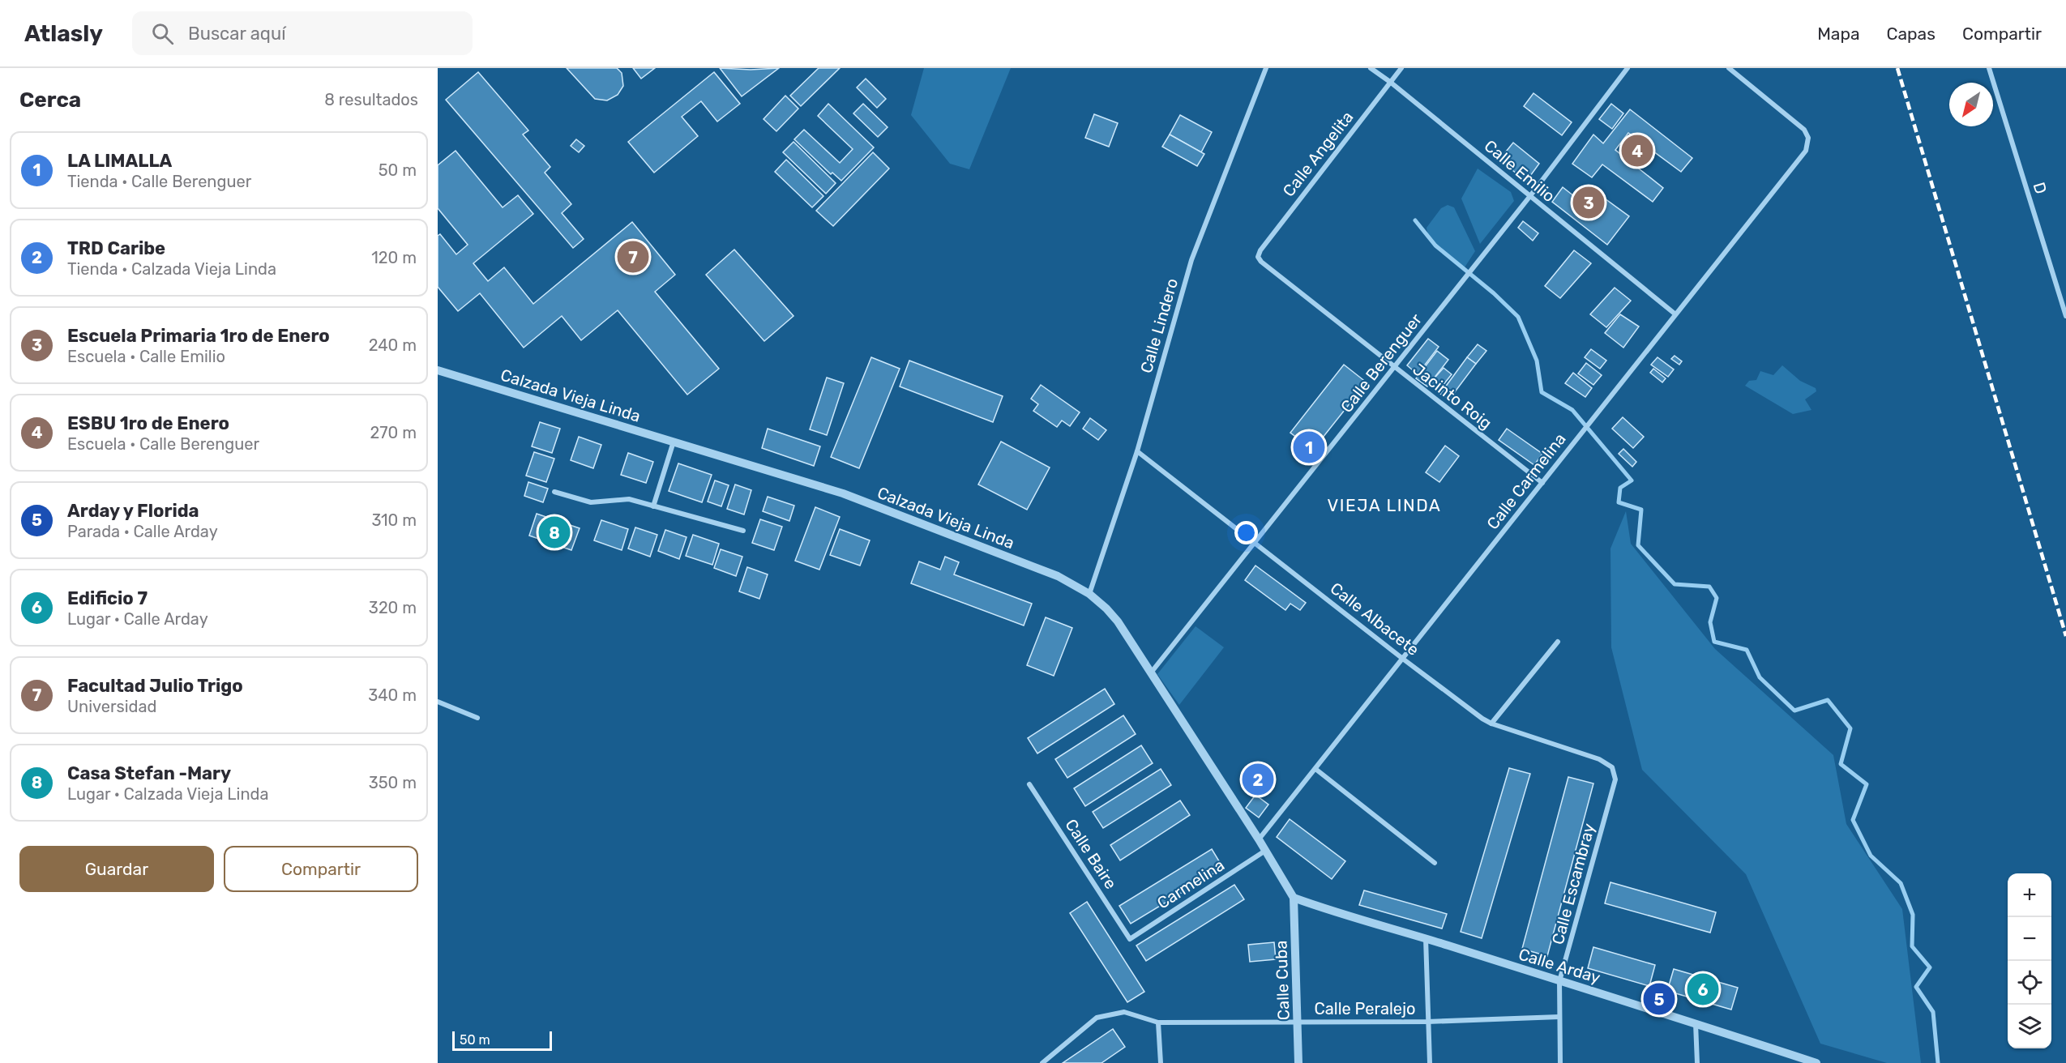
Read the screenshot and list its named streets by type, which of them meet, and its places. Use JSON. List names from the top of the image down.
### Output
{
  "streets": {
    "street": [
      "Calle Angelita",
      "Calle Emilio",
      "D",
      "Calle Lindero",
      "Calle Berenguer",
      "Calzada Vieja Linda",
      "Jacinto Roig",
      "Calle Carmelina",
      "Calle Albacete",
      "Calle Baire",
      "Carmelina",
      "Calle Escambray",
      "Calle Arday",
      "Calle Cuba",
      "Calle Peralejo"
    ]
  },
  "crossings": [
    ["Calle Angelita", "Calle Emilio"],
    ["Calle Angelita", "Jacinto Roig"],
    ["Calle Emilio", "Calle Berenguer"],
    ["Calle Emilio", "Calle Carmelina"],
    ["Calle Lindero", "Calzada Vieja Linda"],
    ["Calle Lindero", "Calle Albacete"],
    ["Calle Berenguer", "Calzada Vieja Linda"],
    ["Calle Berenguer", "Jacinto Roig"],
    ["Calle Berenguer", "Calle Albacete"],
    ["Calzada Vieja Linda", "Calle Carmelina"],
    ["Calzada Vieja Linda", "Carmelina"],
    ["Calzada Vieja Linda", "Calle Arday"],
    ["Calzada Vieja Linda", "Calle Cuba"],
    ["Jacinto Roig", "Calle Carmelina"],
    ["Calle Carmelina", "Calle Albacete"],
    ["Calle Albacete", "Calle Escambray"],
    ["Calle Baire", "Carmelina"],
    ["Calle Escambray", "Calle Arday"],
    ["Calle Escambray", "Calle Peralejo"],
    ["Calle Arday", "Calle Cuba"],
    ["Calle Cuba", "Calle Peralejo"]
  ],
  "districts": ["VIEJA LINDA"],
  "scale_bar": "50 m",
  "north": "bottom left",
  "page": {
    "header": "Atlasly",
    "search": "Buscar aquí",
    "nav": ["Mapa", "Capas", "Compartir"],
    "heading": ["Cerca", "8 resultados"],
    "list": [
      {
        "mark": "1",
        "name": "LA LIMALLA",
        "note": "Tienda · Calle Berenguer",
        "value": "50 m"
      },
      {
        "mark": "2",
        "name": "TRD Caribe",
        "note": "Tienda · Calzada Vieja Linda",
        "value": "120 m"
      },
      {
        "mark": "3",
        "name": "Escuela Primaria 1ro de Enero",
        "note": "Escuela · Calle Emilio",
        "value": "240 m"
      },
      {
        "mark": "4",
        "name": "ESBU 1ro de Enero",
        "note": "Escuela · Calle Berenguer",
        "value": "270 m"
      },
      {
        "mark": "5",
        "name": "Arday y Florida",
        "note": "Parada · Calle Arday",
        "value": "310 m"
      },
      {
        "mark": "6",
        "name": "Edificio 7",
        "note": "Lugar · Calle Arday",
        "value": "320 m"
      },
      {
        "mark": "7",
        "name": "Facultad Julio Trigo",
        "note": "Universidad",
        "value": "340 m"
      },
      {
        "mark": "8",
        "name": "Casa Stefan -Mary",
        "note": "Lugar · Calzada Vieja Linda",
        "value": "350 m"
      }
    ],
    "pins": [
      "4",
      "3",
      "7",
      "1",
      "8",
      "2",
      "6",
      "5"
    ],
    "buttons": ["Guardar", "Compartir"],
    "map_buttons": ["+", "−"],
    "scale": "50 m"
  }
}
